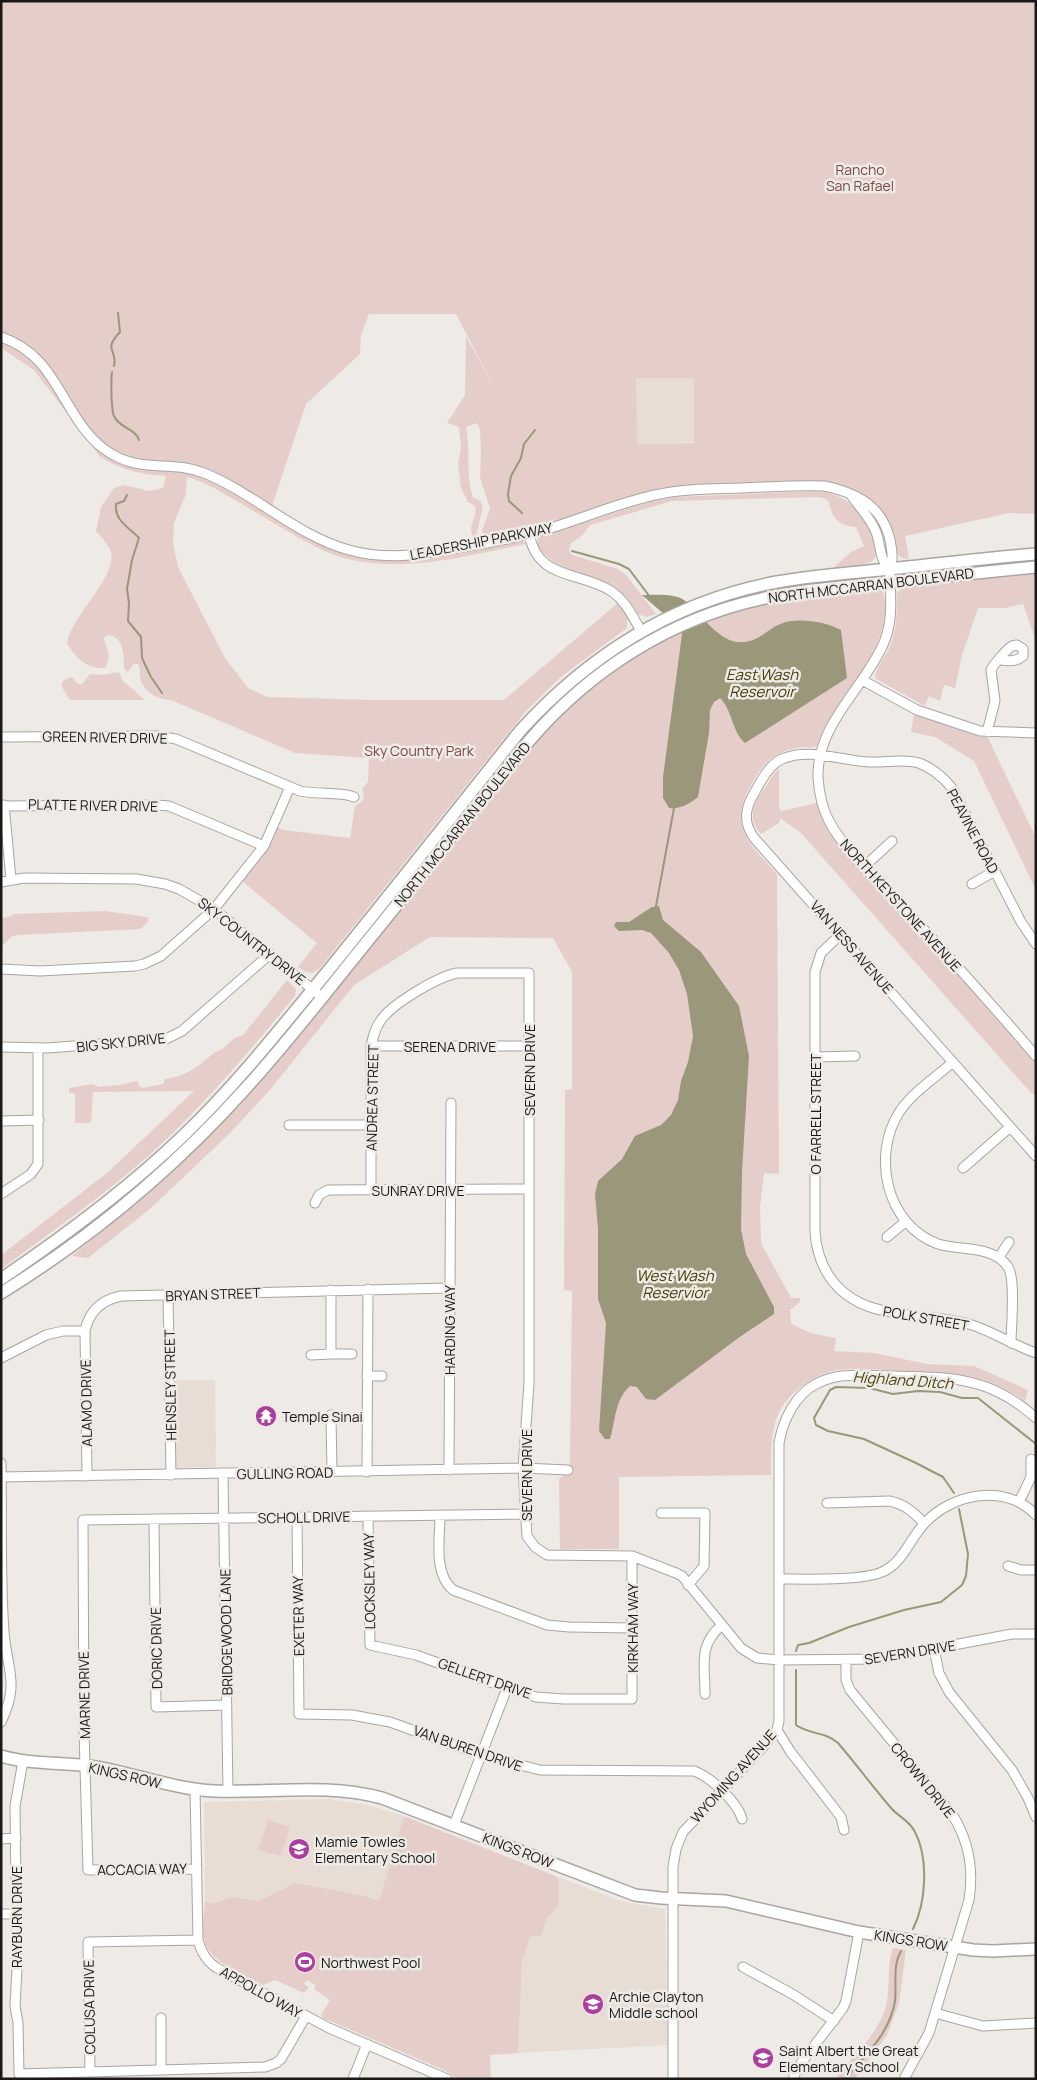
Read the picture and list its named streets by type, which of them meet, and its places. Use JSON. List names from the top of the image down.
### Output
{
  "streets": {
    "main road": ["NORTH MCCARRAN BOULEVARD", "KINGS ROW"],
    "street": [
      "LEADERSHIP PARKWAY",
      "GREEN RIVER DRIVE",
      "PLATTE RIVER DRIVE",
      "PEAVINE ROAD",
      "NORTH KEYSTONE AVENUE",
      "SKY COUNTRY DRIVE",
      "VAN NESS AVENUE",
      "BIG SKY DRIVE",
      "SERENA DRIVE",
      "SEVERN DRIVE",
      "ANDREA STREET",
      "O FARRELL STREET",
      "SUNRAY DRIVE",
      "BRYAN STREET",
      "POLK STREET",
      "HARDING WAY",
      "HENSLEY STREET",
      "ALAMO DRIVE",
      "GULLING ROAD",
      "SCHOLL DRIVE",
      "LOCKSLEY WAY",
      "EXETER WAY",
      "KIRKHAM WAY",
      "BRIDGEWOOD LANE",
      "DORIC DRIVE",
      "GELLERT DRIVE",
      "MARNE DRIVE",
      "VAN BUREN DRIVE",
      "WYOMING AVENUE",
      "CROWN DRIVE",
      "ACCACIA WAY",
      "RAYBURN DRIVE",
      "APPOLLO WAY",
      "COLUSA DRIVE"
    ]
  },
  "crossings": [
    ["LEADERSHIP PARKWAY", "NORTH MCCARRAN BOULEVARD"],
    ["LEADERSHIP PARKWAY", "NORTH KEYSTONE AVENUE"],
    ["NORTH MCCARRAN BOULEVARD", "NORTH KEYSTONE AVENUE"],
    ["NORTH MCCARRAN BOULEVARD", "SKY COUNTRY DRIVE"],
    ["PEAVINE ROAD", "NORTH KEYSTONE AVENUE"],
    ["PEAVINE ROAD", "VAN NESS AVENUE"],
    ["NORTH KEYSTONE AVENUE", "VAN NESS AVENUE"],
    ["SKY COUNTRY DRIVE", "BIG SKY DRIVE"],
    ["VAN NESS AVENUE", "O FARRELL STREET"],
    ["SERENA DRIVE", "SEVERN DRIVE"],
    ["SERENA DRIVE", "ANDREA STREET"],
    ["SEVERN DRIVE", "ANDREA STREET"],
    ["SEVERN DRIVE", "SUNRAY DRIVE"],
    ["SEVERN DRIVE", "GULLING ROAD"],
    ["SEVERN DRIVE", "SCHOLL DRIVE"],
    ["SEVERN DRIVE", "KIRKHAM WAY"],
    ["SEVERN DRIVE", "WYOMING AVENUE"],
    ["SEVERN DRIVE", "CROWN DRIVE"],
    ["ANDREA STREET", "SUNRAY DRIVE"],
    ["O FARRELL STREET", "POLK STREET"],
    ["SUNRAY DRIVE", "HARDING WAY"],
    ["BRYAN STREET", "HARDING WAY"],
    ["BRYAN STREET", "HENSLEY STREET"],
    ["BRYAN STREET", "ALAMO DRIVE"],
    ["HARDING WAY", "GULLING ROAD"],
    ["HENSLEY STREET", "GULLING ROAD"],
    ["ALAMO DRIVE", "GULLING ROAD"],
    ["GULLING ROAD", "BRIDGEWOOD LANE"],
    ["SCHOLL DRIVE", "LOCKSLEY WAY"],
    ["SCHOLL DRIVE", "EXETER WAY"],
    ["SCHOLL DRIVE", "BRIDGEWOOD LANE"],
    ["SCHOLL DRIVE", "DORIC DRIVE"],
    ["SCHOLL DRIVE", "MARNE DRIVE"],
    ["LOCKSLEY WAY", "GELLERT DRIVE"],
    ["EXETER WAY", "VAN BUREN DRIVE"],
    ["KIRKHAM WAY", "GELLERT DRIVE"],
    ["BRIDGEWOOD LANE", "DORIC DRIVE"],
    ["BRIDGEWOOD LANE", "KINGS ROW"],
    ["MARNE DRIVE", "KINGS ROW"],
    ["MARNE DRIVE", "ACCACIA WAY"],
    ["VAN BUREN DRIVE", "WYOMING AVENUE"],
    ["KINGS ROW", "WYOMING AVENUE"],
    ["KINGS ROW", "CROWN DRIVE"],
    ["KINGS ROW", "RAYBURN DRIVE"],
    ["KINGS ROW", "APPOLLO WAY"],
    ["ACCACIA WAY", "APPOLLO WAY"],
    ["RAYBURN DRIVE", "COLUSA DRIVE"],
    ["APPOLLO WAY", "COLUSA DRIVE"]
  ],
  "water": ["East Wash Reservoir", "West Wash Reservior", "Highland Ditch"],
  "parks": ["Rancho San Rafael", "Sky Country Park"],
  "places": {
    "temple": ["Temple Sinai"],
    "school or university": ["Mamie Towles Elementary School", "Archie Clayton Middle school", "Saint Albert the Great Elementary School"],
    "sports": ["Northwest Pool"]
  }
}
